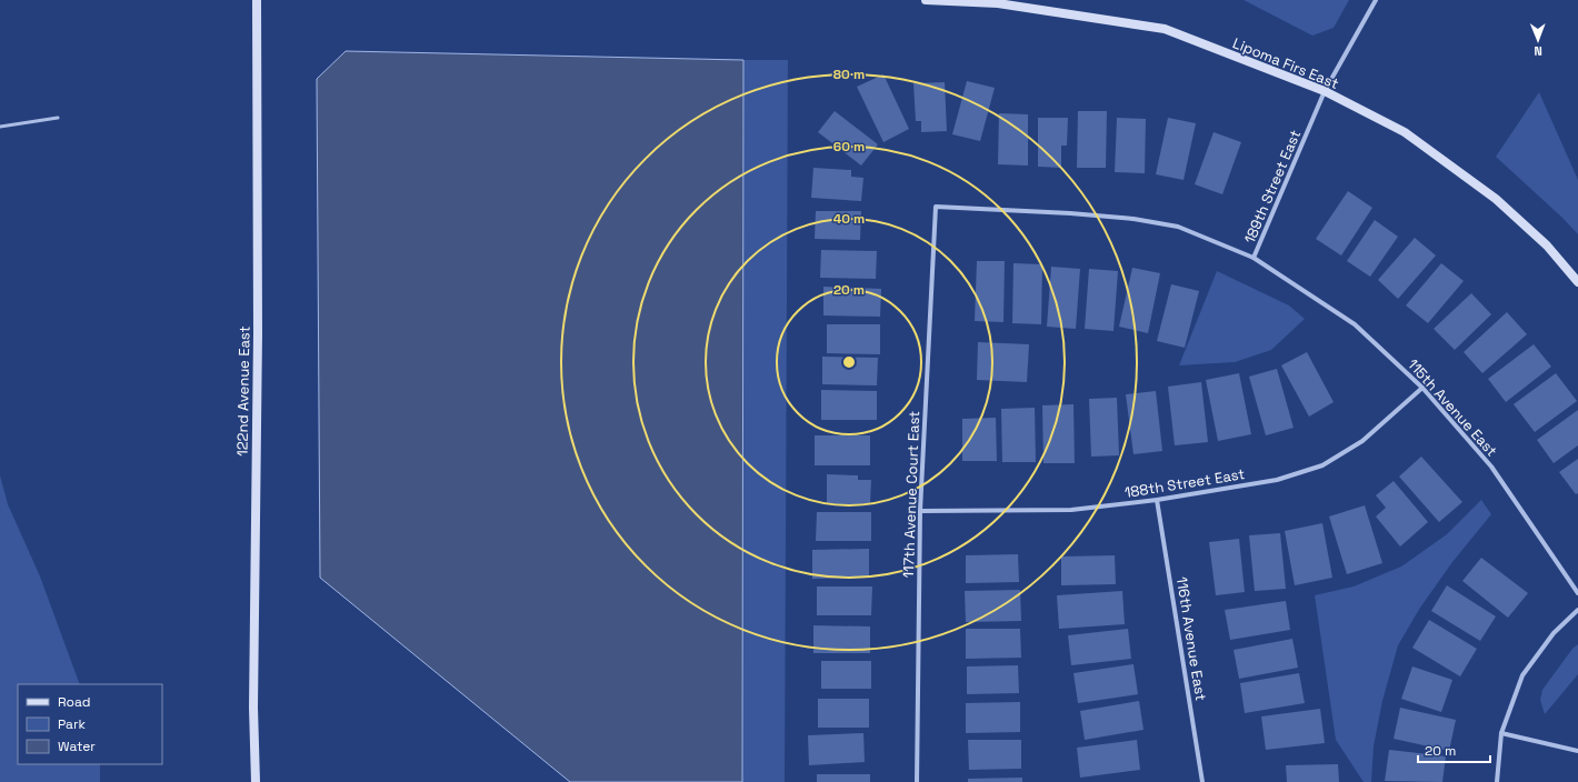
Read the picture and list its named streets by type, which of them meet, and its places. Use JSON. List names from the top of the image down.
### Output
{
  "streets": {
    "street": [
      "Lipoma Firs East",
      "189th Street East",
      "122nd Avenue East",
      "115th Avenue East",
      "188th Street East",
      "117th Avenue Court East",
      "116th Avenue East"
    ]
  },
  "crossings": [
    ["Lipoma Firs East", "189th Street East"],
    ["189th Street East", "115th Avenue East"],
    ["189th Street East", "117th Avenue Court East"],
    ["115th Avenue East", "188th Street East"],
    ["188th Street East", "117th Avenue Court East"],
    ["188th Street East", "116th Avenue East"]
  ],
  "legend": ["Road", "Park", "Water"],
  "scale_bar": "20 m",
  "north": "bottom",
  "rings": [
    "80 m",
    "60 m",
    "40 m",
    "20 m"
  ]
}
